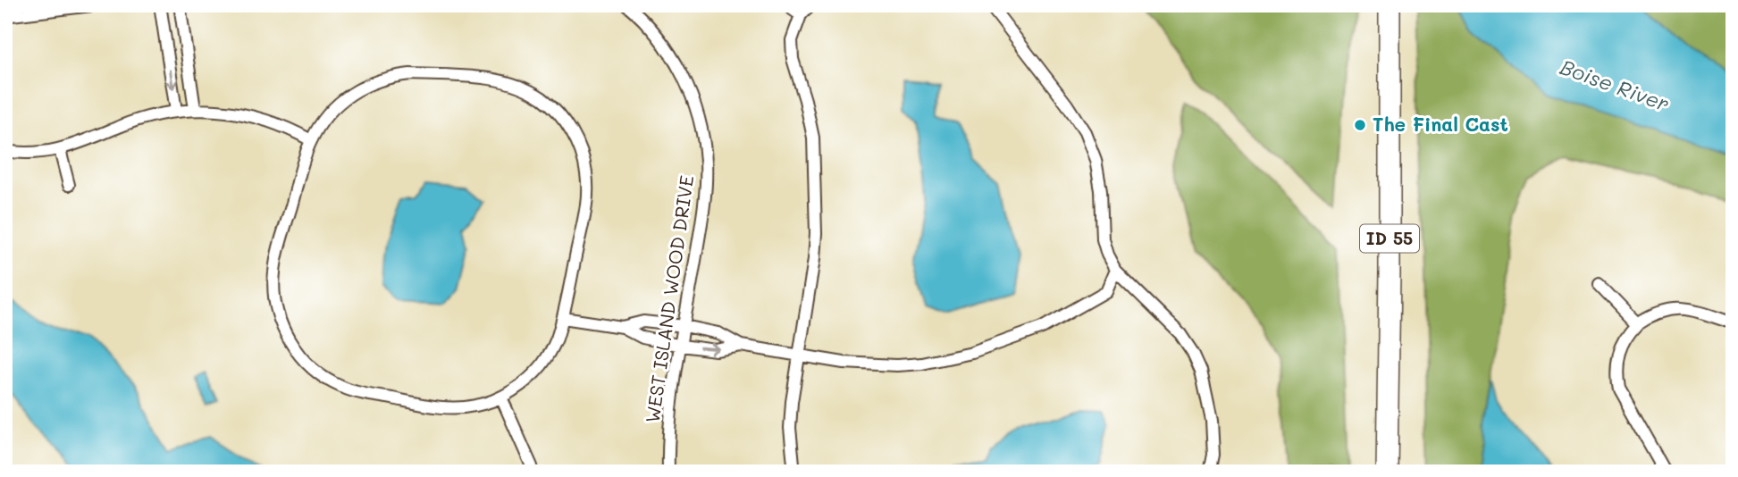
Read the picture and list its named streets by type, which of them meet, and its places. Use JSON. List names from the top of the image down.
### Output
{
  "streets": {
    "highway": ["ID 55"],
    "street": ["WEST ISLAND WOOD DRIVE"]
  },
  "water": ["Boise River"],
  "places": ["The Final Cast"]
}
